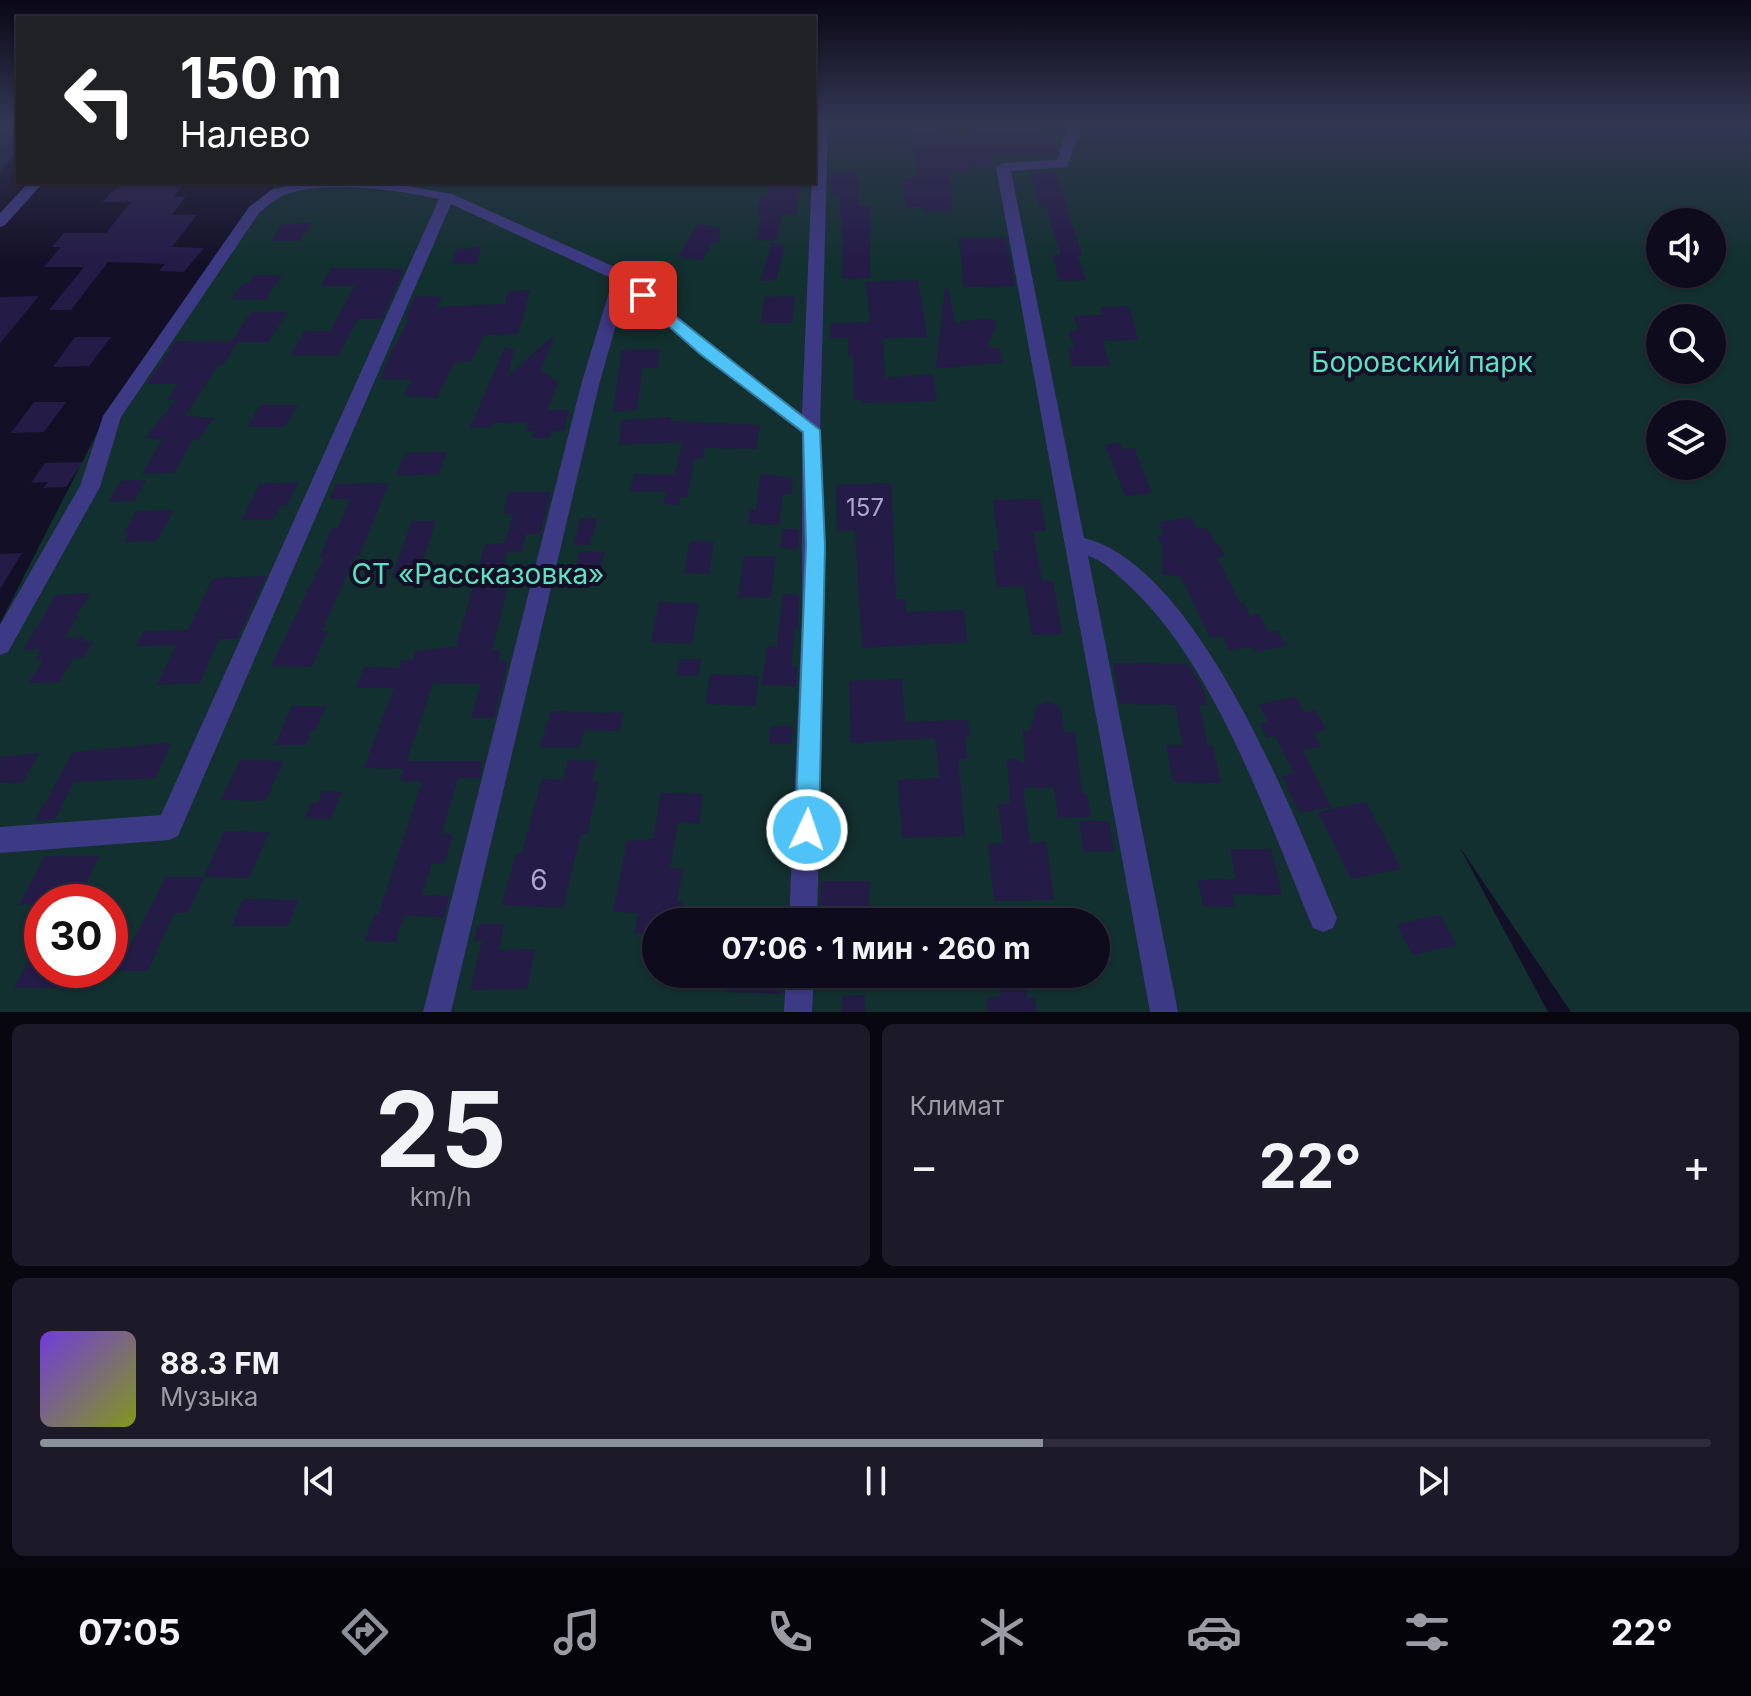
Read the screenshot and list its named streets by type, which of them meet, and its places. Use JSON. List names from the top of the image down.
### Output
{
  "parks": ["Боровский парк", "СТ «Рассказовка»"],
  "house_numbers": ["157", "6"],
  "page": {
    "turn": ["150 m", "Налево"],
    "limit": "30",
    "trip": "07:06 · 1 мин · 260 m",
    "tile": [
      ["25", "km/h"],
      "Климат"
    ],
    "heat": ["−", "22°", "+"],
    "song": ["88.3 FM", "Музыка"],
    "tabs": ["07:05", "22°"]
  }
}
